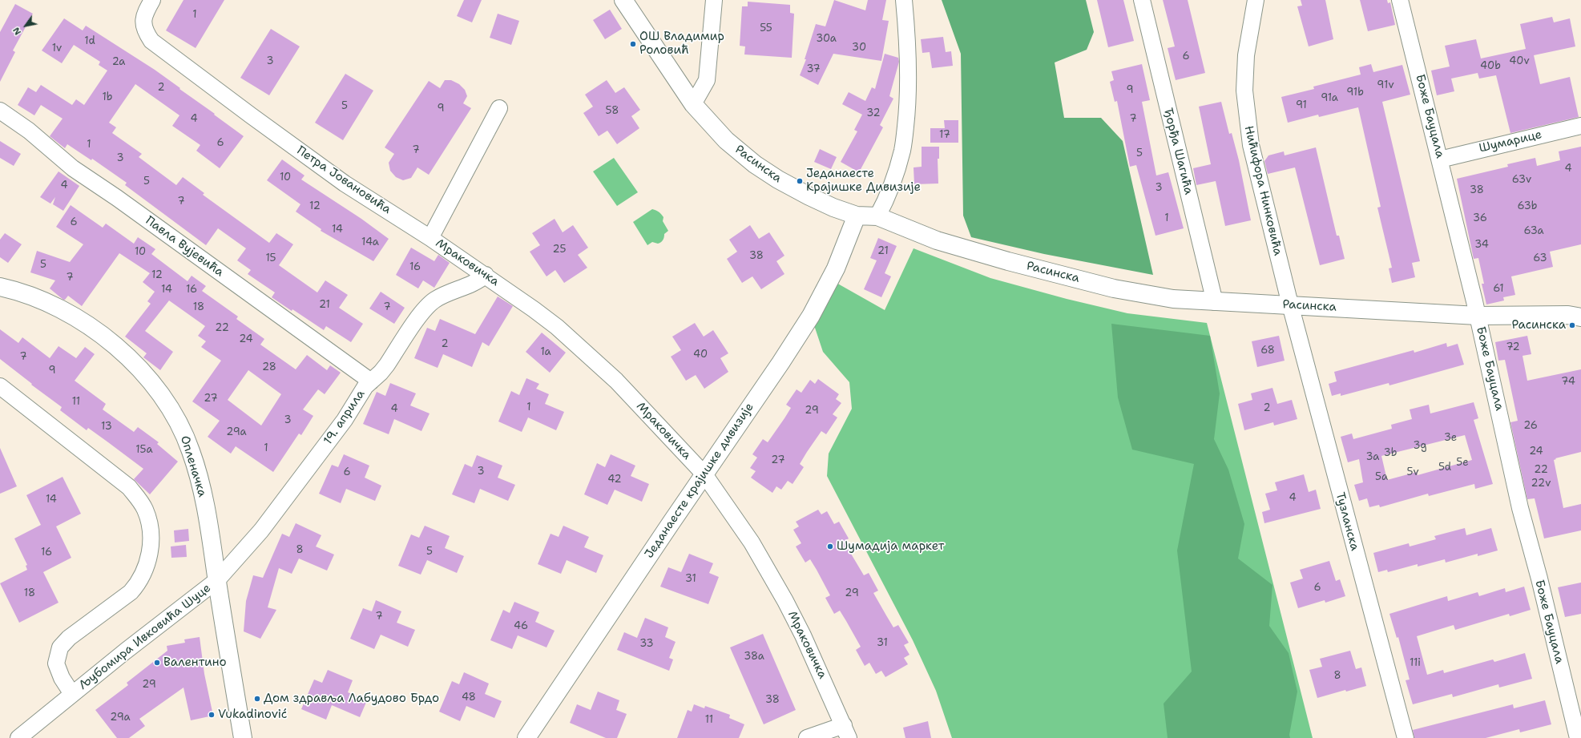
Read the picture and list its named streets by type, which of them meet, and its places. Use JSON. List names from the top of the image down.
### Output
{
  "streets": {
    "street": [
      "Боже Бауцала",
      "Шумарице",
      "Ђорђа Шагића",
      "Расинска",
      "Петра Јовановића",
      "Нићифора Нинковића",
      "Павла Вујевића",
      "Мраковичка",
      "19. априла",
      "Опленачка",
      "Једанаесте крајишке дивизије",
      "Тузланска",
      "Љубомира Ивковића Шуце"
    ]
  },
  "crossings": [
    ["Боже Бауцала", "Шумарице"],
    ["Боже Бауцала", "Расинска"],
    ["Ђорђа Шагића", "Расинска"],
    ["Расинска", "Нићифора Нинковића"],
    ["Расинска", "Једанаесте крајишке дивизије"],
    ["Расинска", "Тузланска"],
    ["Петра Јовановића", "Мраковичка"],
    ["Нићифора Нинковића", "Тузланска"],
    ["Павла Вујевића", "19. априла"],
    ["Мраковичка", "19. априла"],
    ["Мраковичка", "Једанаесте крајишке дивизије"],
    ["19. априла", "Опленачка"],
    ["19. априла", "Љубомира Ивковића Шуце"],
    ["Опленачка", "Љубомира Ивковића Шуце"]
  ],
  "places": [
    "ОШ Владимир Роловић",
    "Једанаесте Крајишке Дивизије",
    "Расинска",
    "Шумадија маркет",
    "Валентино",
    "Дом здравља Лабудово Брдо",
    "Vukadinović"
  ],
  "house_numbers": [
    "1",
    "55",
    "30a",
    "1d",
    "30",
    "1v",
    "6",
    "3",
    "40v",
    "2a",
    "40b",
    "37",
    "91v",
    "2",
    "9",
    "91b",
    "1b",
    "91a",
    "91",
    "5",
    "9",
    "58",
    "32",
    "4",
    "7",
    "17",
    "6",
    "1",
    "7",
    "5",
    "3",
    "4",
    "10",
    "63v",
    "5",
    "4",
    "3",
    "38",
    "7",
    "12",
    "63b",
    "1",
    "36",
    "6",
    "14",
    "63a",
    "14a",
    "34",
    "25",
    "21",
    "10",
    "38",
    "15",
    "63",
    "5",
    "16",
    "12",
    "7",
    "61",
    "14",
    "16",
    "21",
    "18",
    "7",
    "22",
    "24",
    "2",
    "72",
    "68",
    "1a",
    "40",
    "7",
    "28",
    "9",
    "74",
    "27",
    "11",
    "1",
    "2",
    "4",
    "29",
    "3",
    "26",
    "13",
    "29a",
    "3e",
    "3g",
    "1",
    "15a",
    "24",
    "3b",
    "3a",
    "27",
    "5e",
    "5d",
    "22",
    "3",
    "6",
    "5v",
    "5a",
    "42",
    "22v",
    "4",
    "14",
    "8",
    "5",
    "16",
    "31",
    "6",
    "18",
    "29",
    "7",
    "46",
    "31",
    "33",
    "38a",
    "11i",
    "8",
    "29",
    "48",
    "38",
    "29a",
    "11"
  ],
  "north": "bottom left"
}
